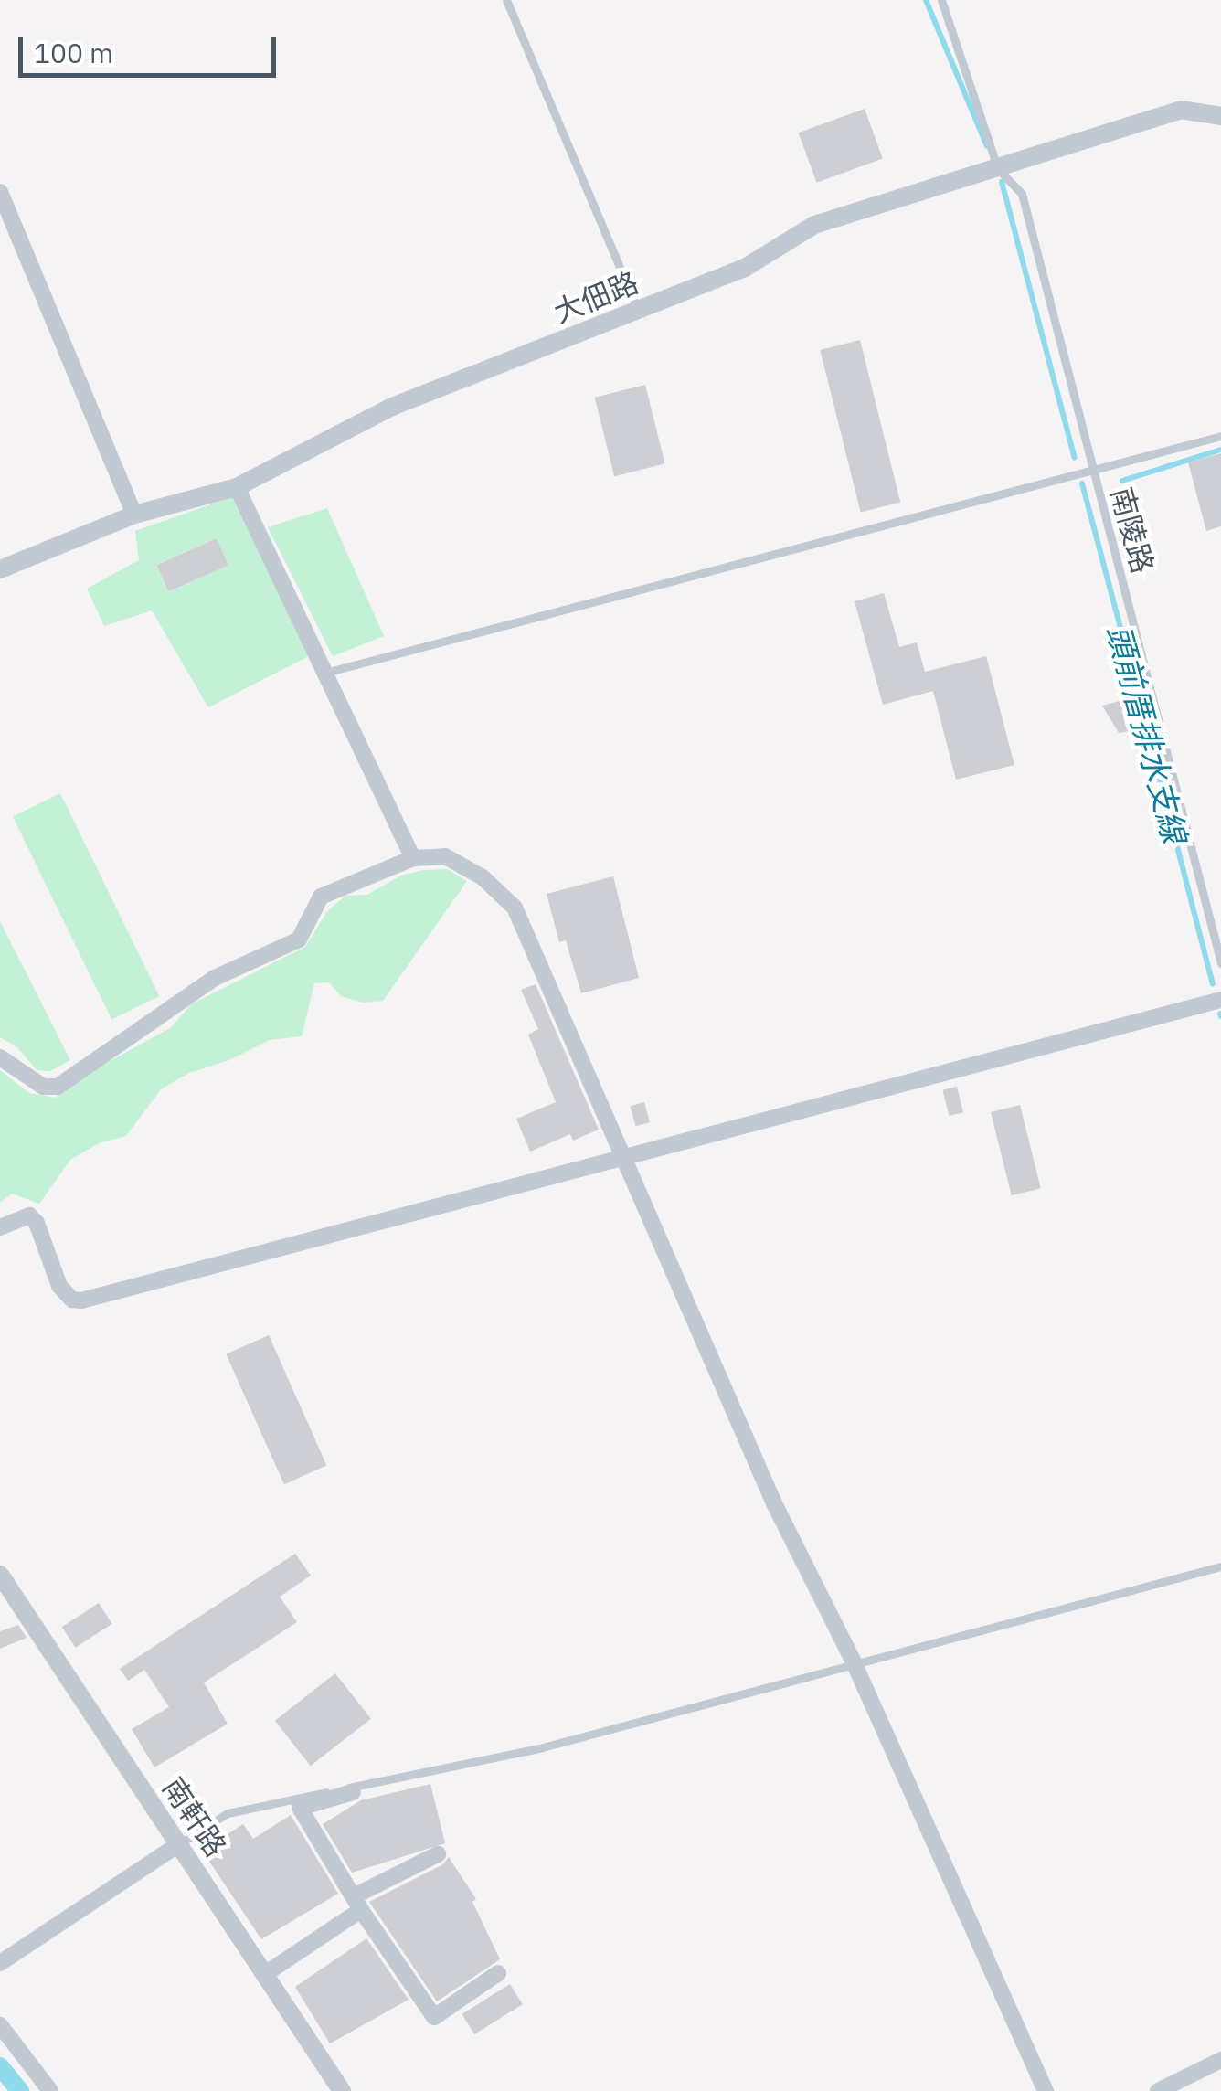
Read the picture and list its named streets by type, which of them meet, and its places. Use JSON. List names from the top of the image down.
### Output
{
  "streets": {
    "street": ["大佃路", "南軒路"],
    "lane": ["南陵路"]
  },
  "crossings": [
    ["大佃路", "南陵路"]
  ],
  "water": ["頭前厝排水支線"],
  "scale_bar": "100 m"
}
